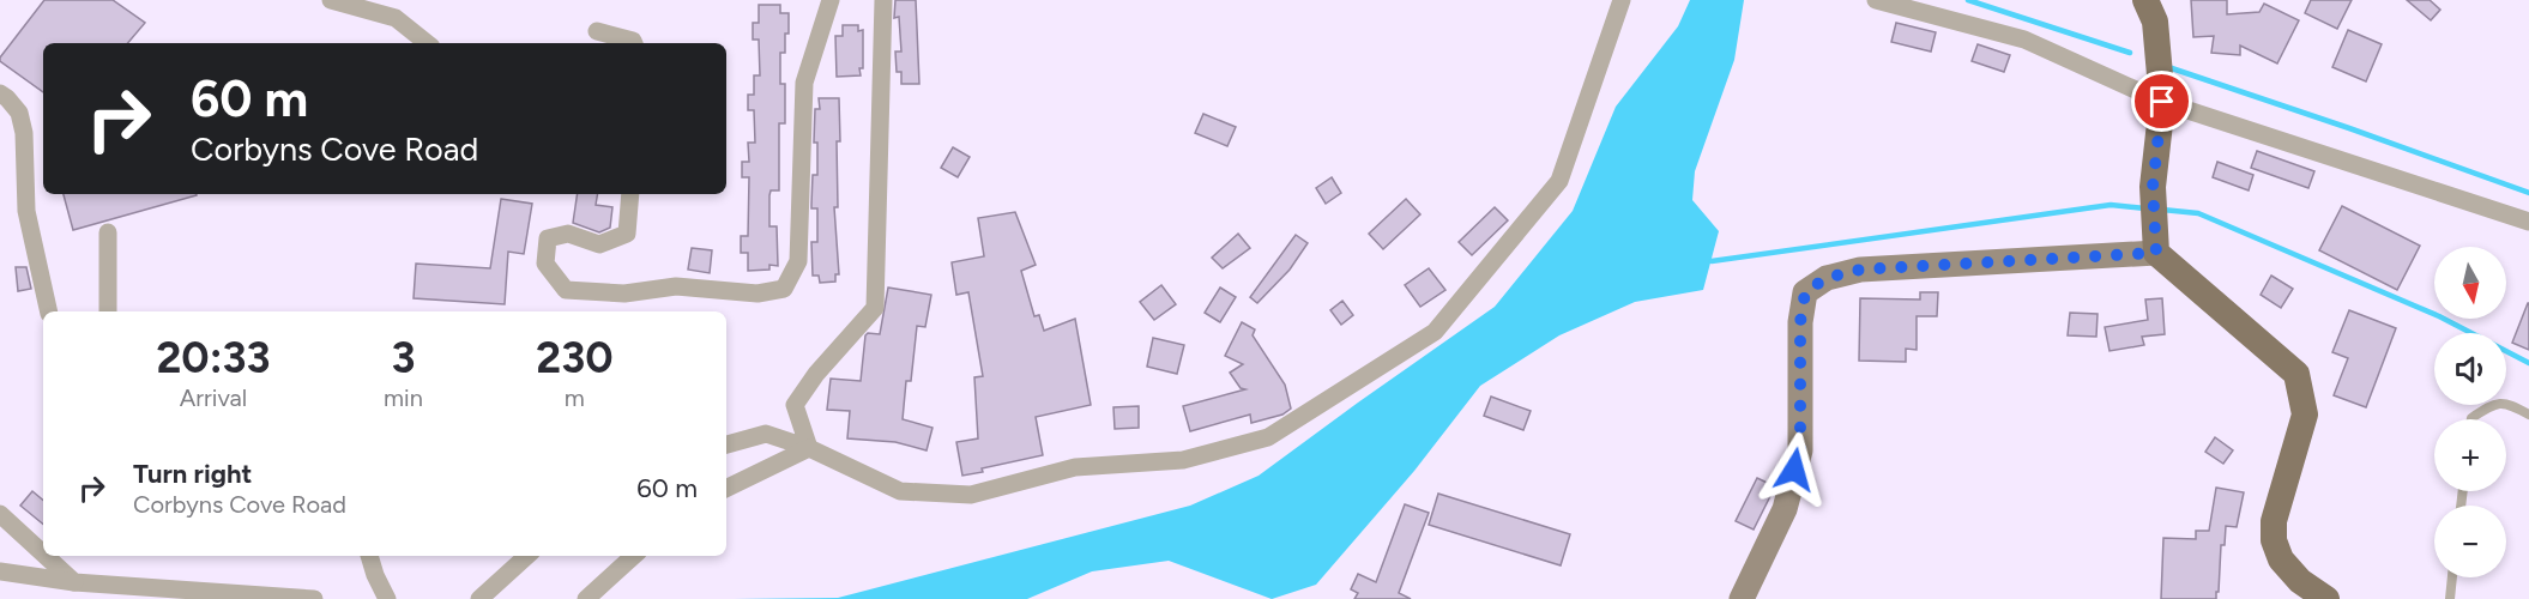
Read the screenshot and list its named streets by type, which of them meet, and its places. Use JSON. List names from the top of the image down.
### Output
{
  "north": "bottom",
  "page": {
    "turn": ["60 m", "Corbyns Cove Road"],
    "map_buttons": ["+", "−"],
    "eta": [
      "20:33",
      "Arrival",
      "3",
      "min",
      "230",
      "m"
    ],
    "list": [
      {
        "name": "Turn right",
        "note": "Corbyns Cove Road",
        "value": "60 m"
      }
    ]
  }
}
